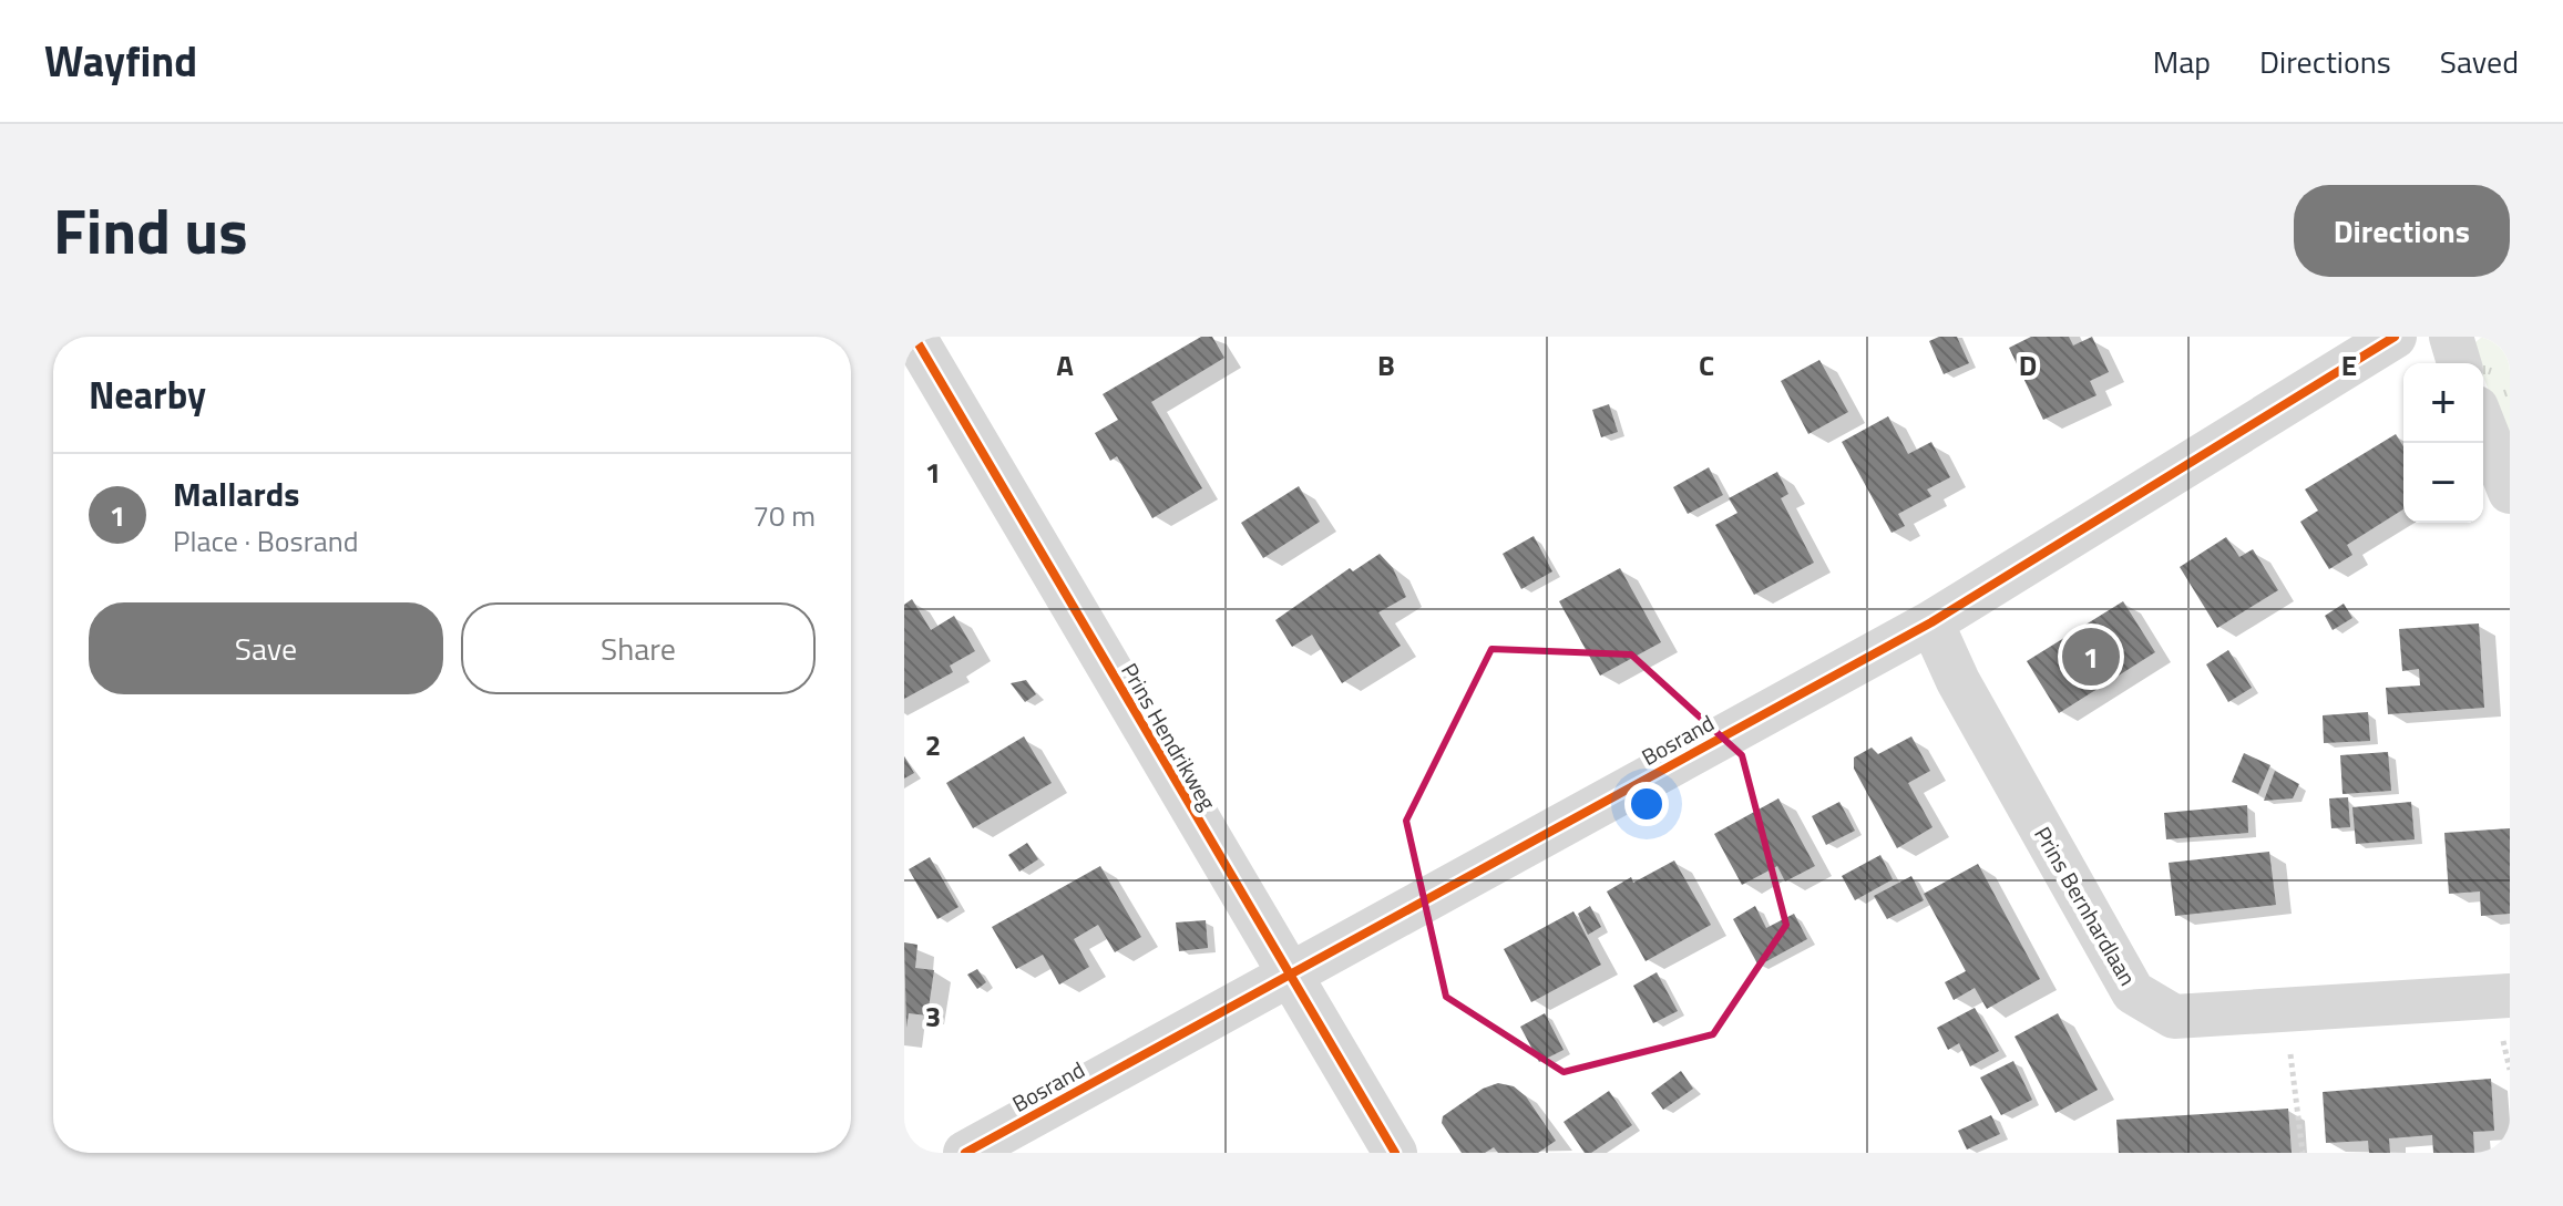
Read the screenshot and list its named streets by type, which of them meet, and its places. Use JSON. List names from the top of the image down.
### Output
{
  "streets": {
    "street": ["Prins Hendrikweg", "Bosrand", "Prins Bernhardlaan"]
  },
  "crossings": [
    ["Prins Hendrikweg", "Bosrand"],
    ["Bosrand", "Prins Bernhardlaan"]
  ],
  "page": {
    "header": "Wayfind",
    "nav": ["Map", "Directions", "Saved"],
    "title": "Find us",
    "buttons": [
      "Directions",
      ["Save", "Share"]
    ],
    "heading": "Nearby",
    "map_buttons": ["+", "−"],
    "list": [
      {
        "mark": "1",
        "name": "Mallards",
        "note": "Place · Bosrand",
        "value": "70 m"
      }
    ],
    "pins": "1"
  },
  "grid": {
    "columns": [
      "A",
      "B",
      "C",
      "D",
      "E"
    ],
    "rows": ["1", "2", "3"]
  }
}
